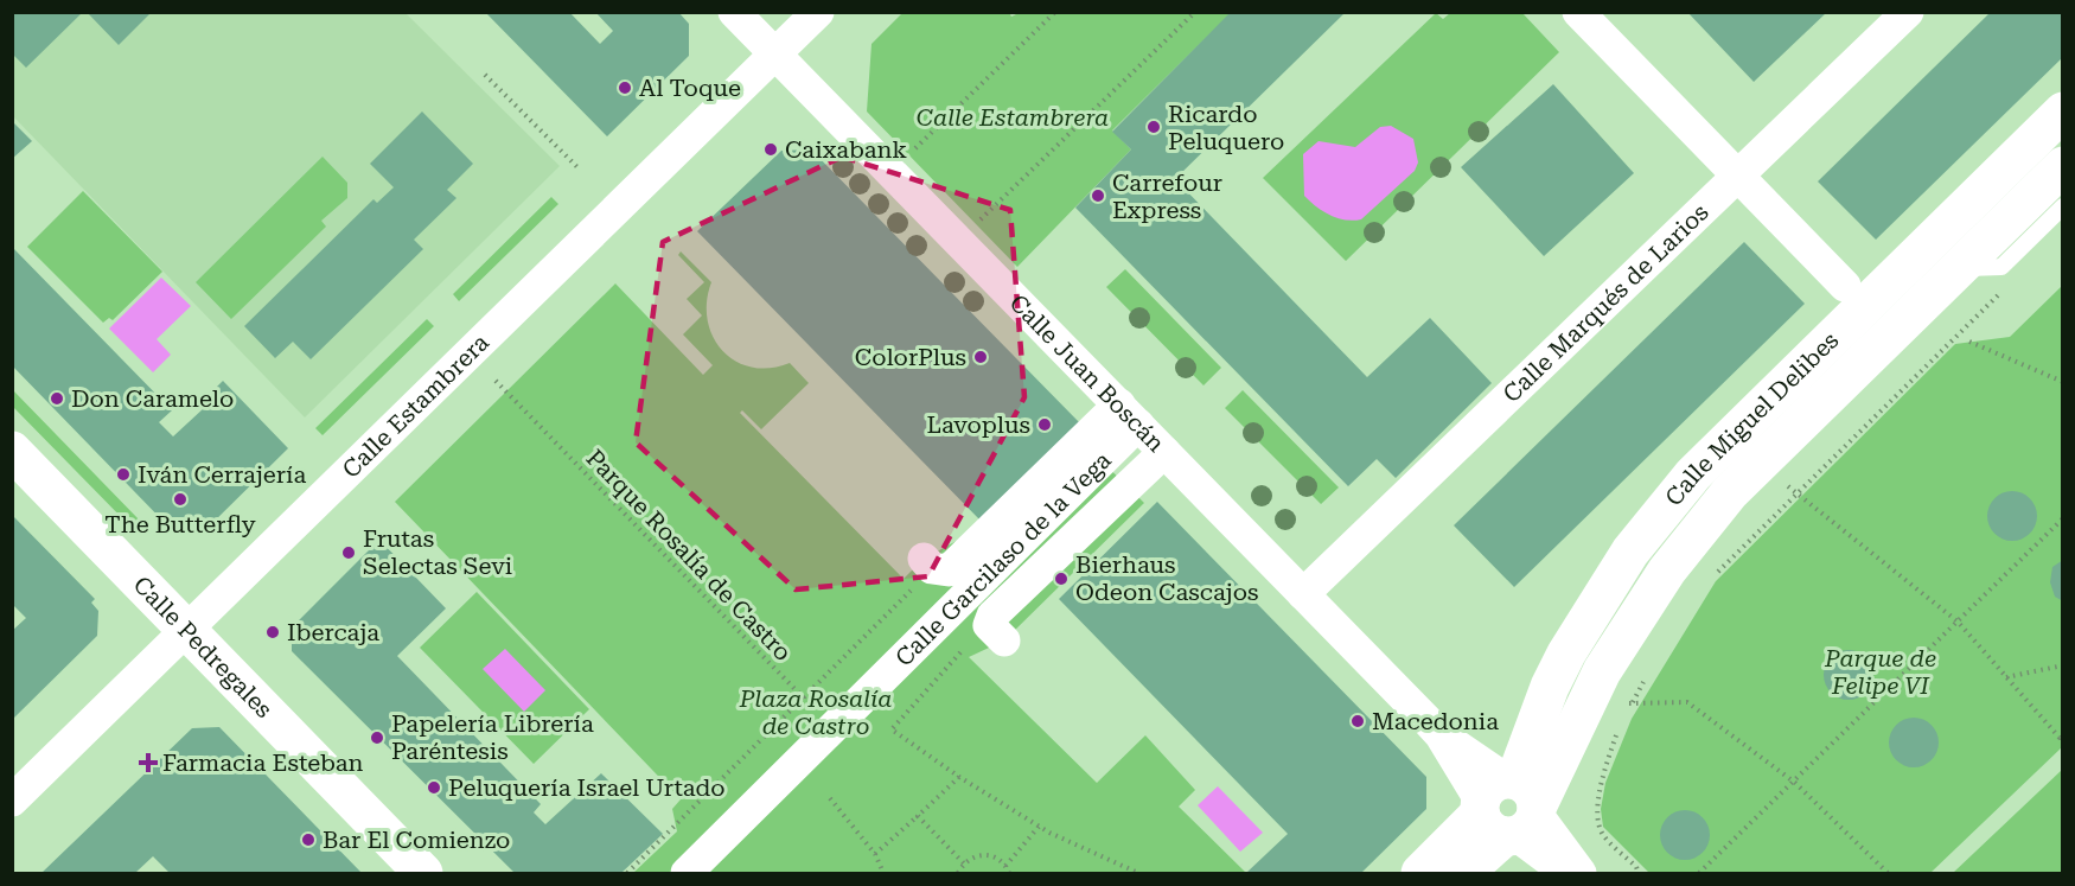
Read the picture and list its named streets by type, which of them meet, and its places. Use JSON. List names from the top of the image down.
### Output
{
  "streets": {
    "main road": ["Calle Miguel Delibes", "Calle Pedregales"],
    "street": [
      "Calle Marqués de Larios",
      "Calle Juan Boscán",
      "Calle Estambrera",
      "Calle Garcilaso de la Vega"
    ],
    "path": ["Parque Rosalía de Castro"]
  },
  "crossings": [
    ["Calle Marqués de Larios", "Calle Juan Boscán"],
    ["Calle Juan Boscán", "Calle Estambrera"],
    ["Calle Juan Boscán", "Calle Miguel Delibes"],
    ["Calle Juan Boscán", "Calle Garcilaso de la Vega"],
    ["Calle Estambrera", "Calle Pedregales"],
    ["Parque Rosalía de Castro", "Calle Garcilaso de la Vega"]
  ],
  "parks": ["Calle Estambrera", "Parque de Felipe VI", "Plaza Rosalía de Castro"],
  "places": {
    "other": [
      "Al Toque",
      "Ricardo Peluquero",
      "Caixabank",
      "Carrefour Express",
      "ColorPlus",
      "Don Caramelo",
      "Lavoplus",
      "Iván Cerrajería",
      "The Butterfly",
      "Frutas Selectas Sevi",
      "Bierhaus Odeon Cascajos",
      "Ibercaja",
      "Macedonia",
      "Papelería Librería Paréntesis",
      "Peluquería Israel Urtado",
      "Bar El Comienzo"
    ],
    "health": ["Farmacia Esteban"]
  }
}
